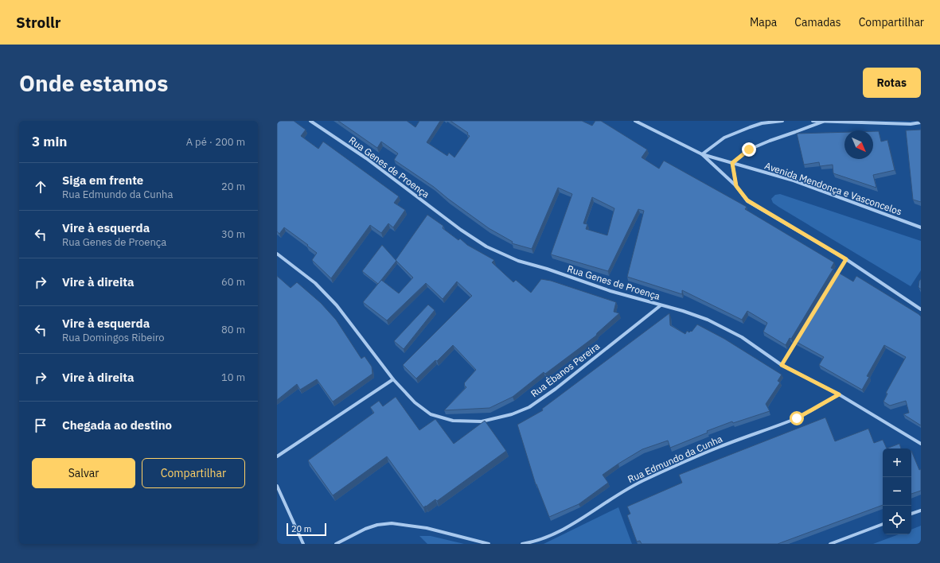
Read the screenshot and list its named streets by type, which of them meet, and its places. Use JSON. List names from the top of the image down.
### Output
{
  "streets": {
    "street": [
      "Rua Genes de Proença",
      "Avenida Mendonça e Vasconcelos",
      "Rua Ébanos Pereira",
      "Rua Edmundo da Cunha"
    ]
  },
  "crossings": [
    ["Rua Genes de Proença", "Rua Ébanos Pereira"],
    ["Rua Genes de Proença", "Rua Edmundo da Cunha"]
  ],
  "scale_bar": "20 m",
  "north": "bottom right",
  "page": {
    "header": "Strollr",
    "nav": ["Mapa", "Camadas", "Compartilhar"],
    "buttons": [
      "Rotas",
      ["Salvar", "Compartilhar"]
    ],
    "title": "Onde estamos",
    "heading": ["3 min", "A pé · 200 m"],
    "list": [
      ["Siga em frente", "Rua Edmundo da Cunha", "20 m"],
      ["Vire à esquerda", "Rua Genes de Proença", "30 m"],
      ["Vire à direita", "60 m"],
      ["Vire à esquerda", "Rua Domingos Ribeiro", "80 m"],
      ["Vire à direita", "10 m"],
      "Chegada ao destino"
    ],
    "map_buttons": ["+", "−"],
    "scale": "20 m"
  }
}
